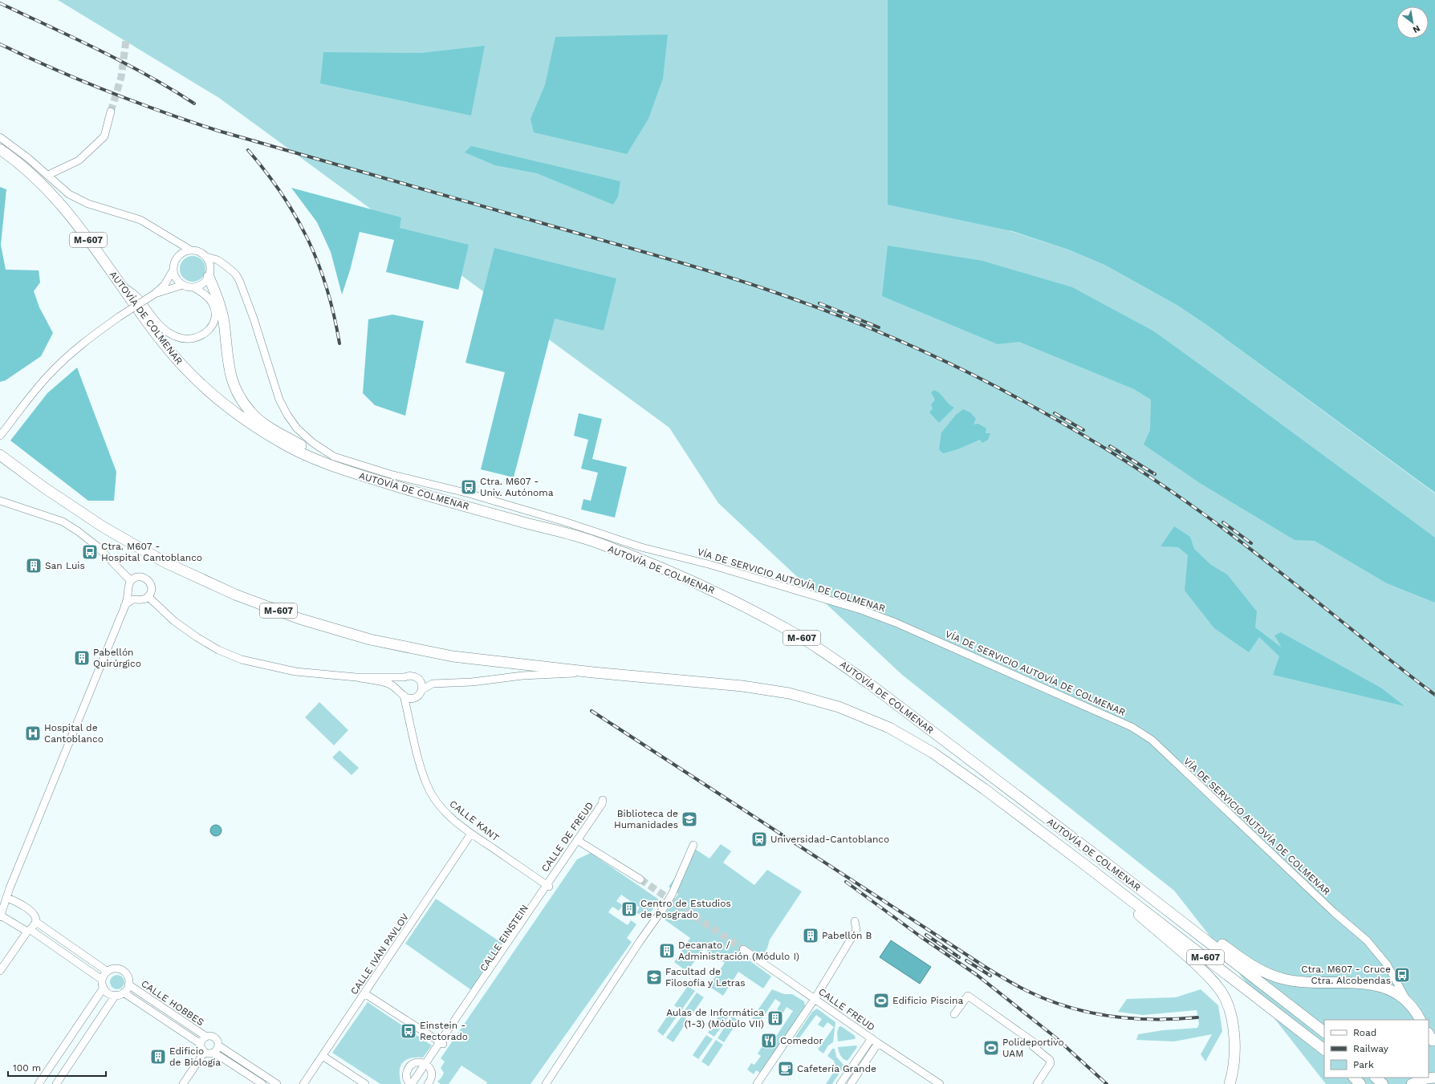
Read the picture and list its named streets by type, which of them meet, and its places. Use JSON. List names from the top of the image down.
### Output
{
  "streets": {
    "highway": ["M-607", "AUTOVÍA DE COLMENAR"],
    "street": [
      "VÍA DE SERVICIO AUTOVÍA DE COLMENAR",
      "CALLE KANT",
      "CALLE DE FREUD",
      "CALLE EINSTEIN",
      "CALLE IVÁN PAVLOV",
      "CALLE HOBBES",
      "CALLE FREUD"
    ]
  },
  "crossings": [
    ["CALLE KANT", "CALLE EINSTEIN"],
    ["CALLE KANT", "CALLE IVÁN PAVLOV"],
    ["CALLE DE FREUD", "CALLE EINSTEIN"]
  ],
  "places": {
    "bus stop": [
      "Ctra. M607 - Univ. Autónoma",
      "Ctra. M607 - Hospital Cantoblanco",
      "Ctra. M607 - Cruce Ctra. Alcobendas",
      "Einstein - Rectorado"
    ],
    "building": [
      "San Luis",
      "Pabellón Quirúrgico",
      "Centro de Estudios de Posgrado",
      "Pabellón B",
      "Decanato / Administración (Módulo I)",
      "Aulas de Informática (1-3) (Módulo VII)",
      "Edificio de Biología"
    ],
    "hospital": ["Hospital de Cantoblanco"],
    "school or university": ["Biblioteca de Humanidades", "Facultad de Filosofía y Letras"],
    "station": ["Universidad-Cantoblanco"],
    "sports": ["Edificio Piscina", "Polideportivo UAM"],
    "restaurant": ["Comedor"],
    "cafe": ["Cafetería Grande"]
  },
  "legend": ["Road", "Railway", "Park"],
  "scale_bar": "100 m",
  "north": "bottom right"
}
